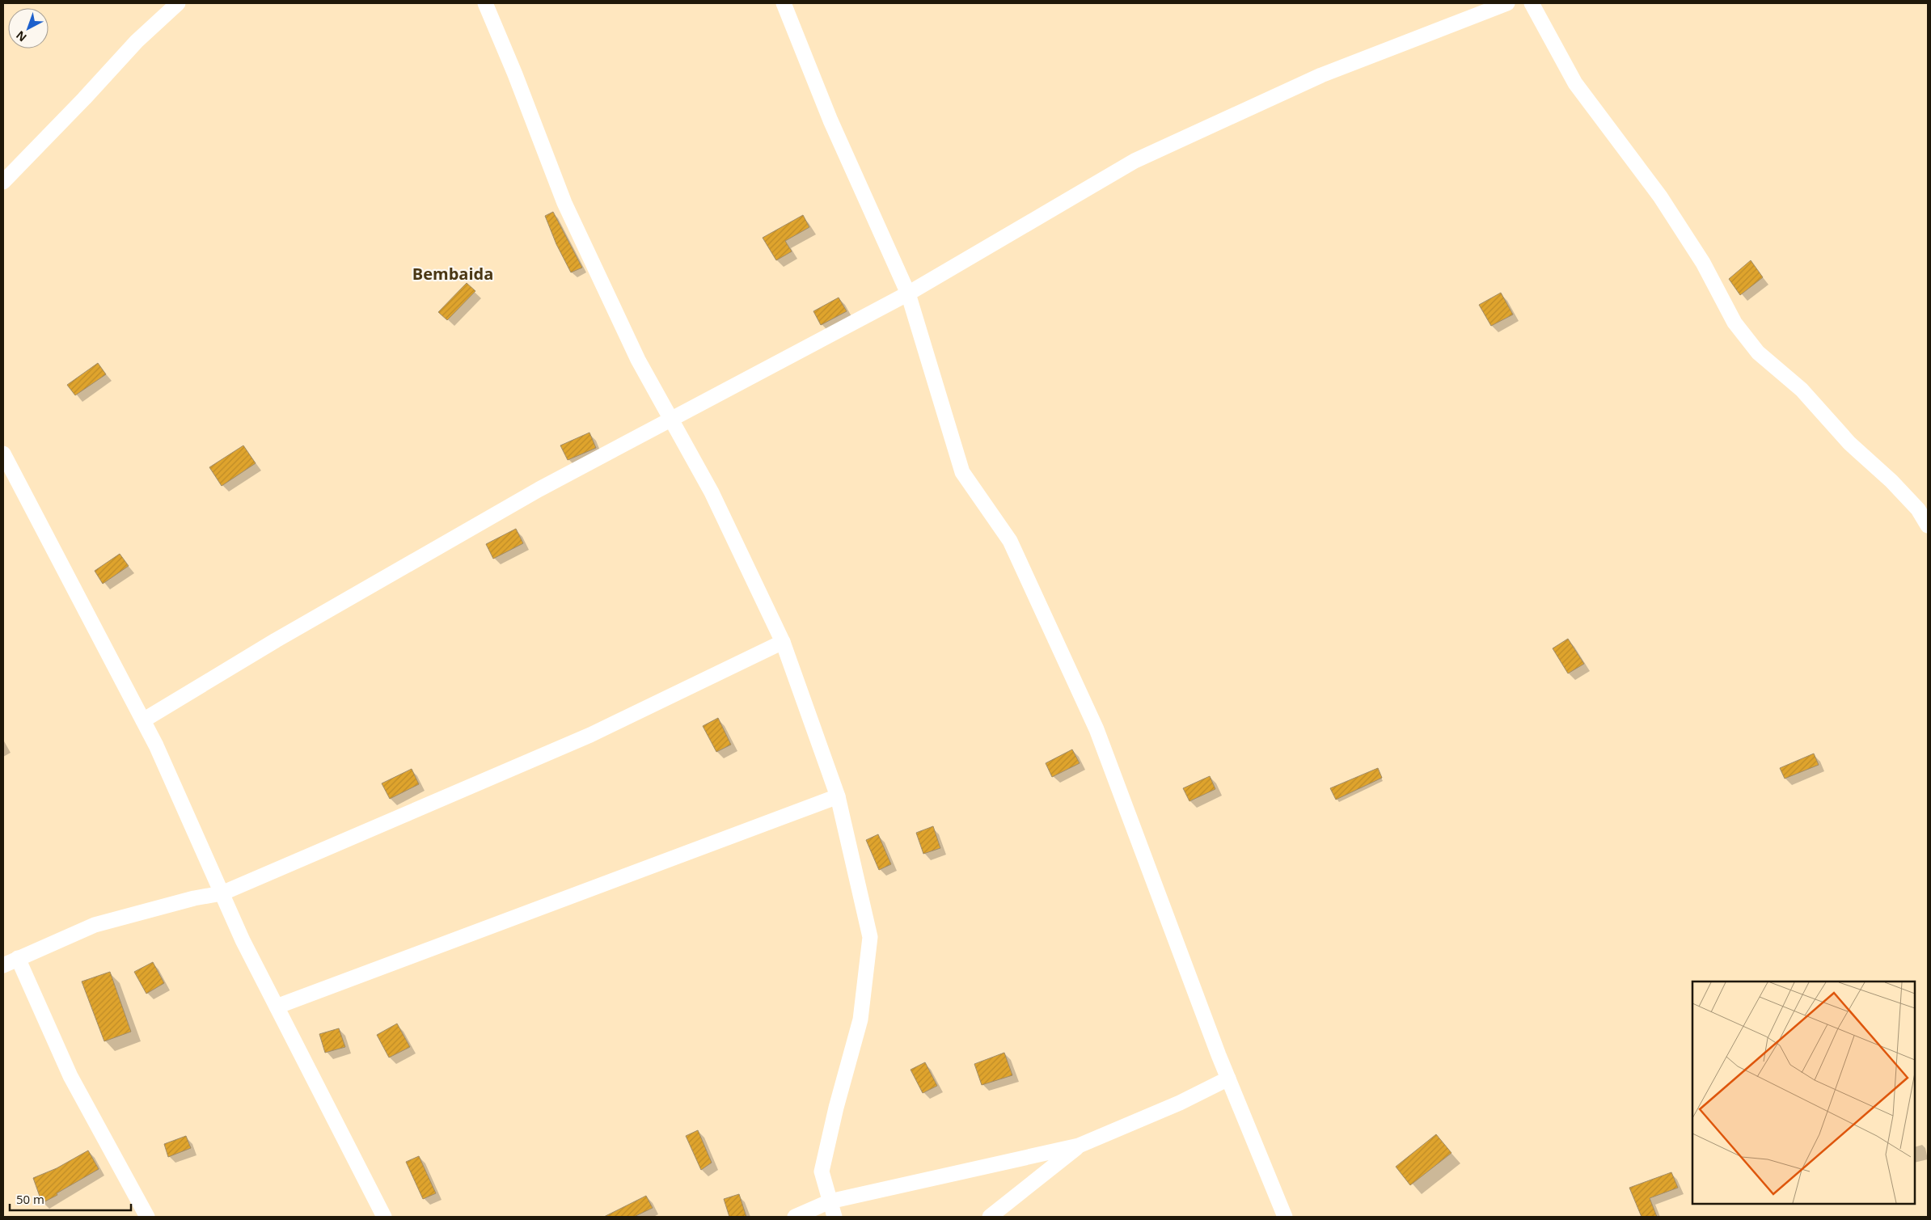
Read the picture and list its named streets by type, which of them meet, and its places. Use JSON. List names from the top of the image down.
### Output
{
  "districts": ["Bembaida"],
  "scale_bar": "50 m",
  "north": "bottom left"
}
